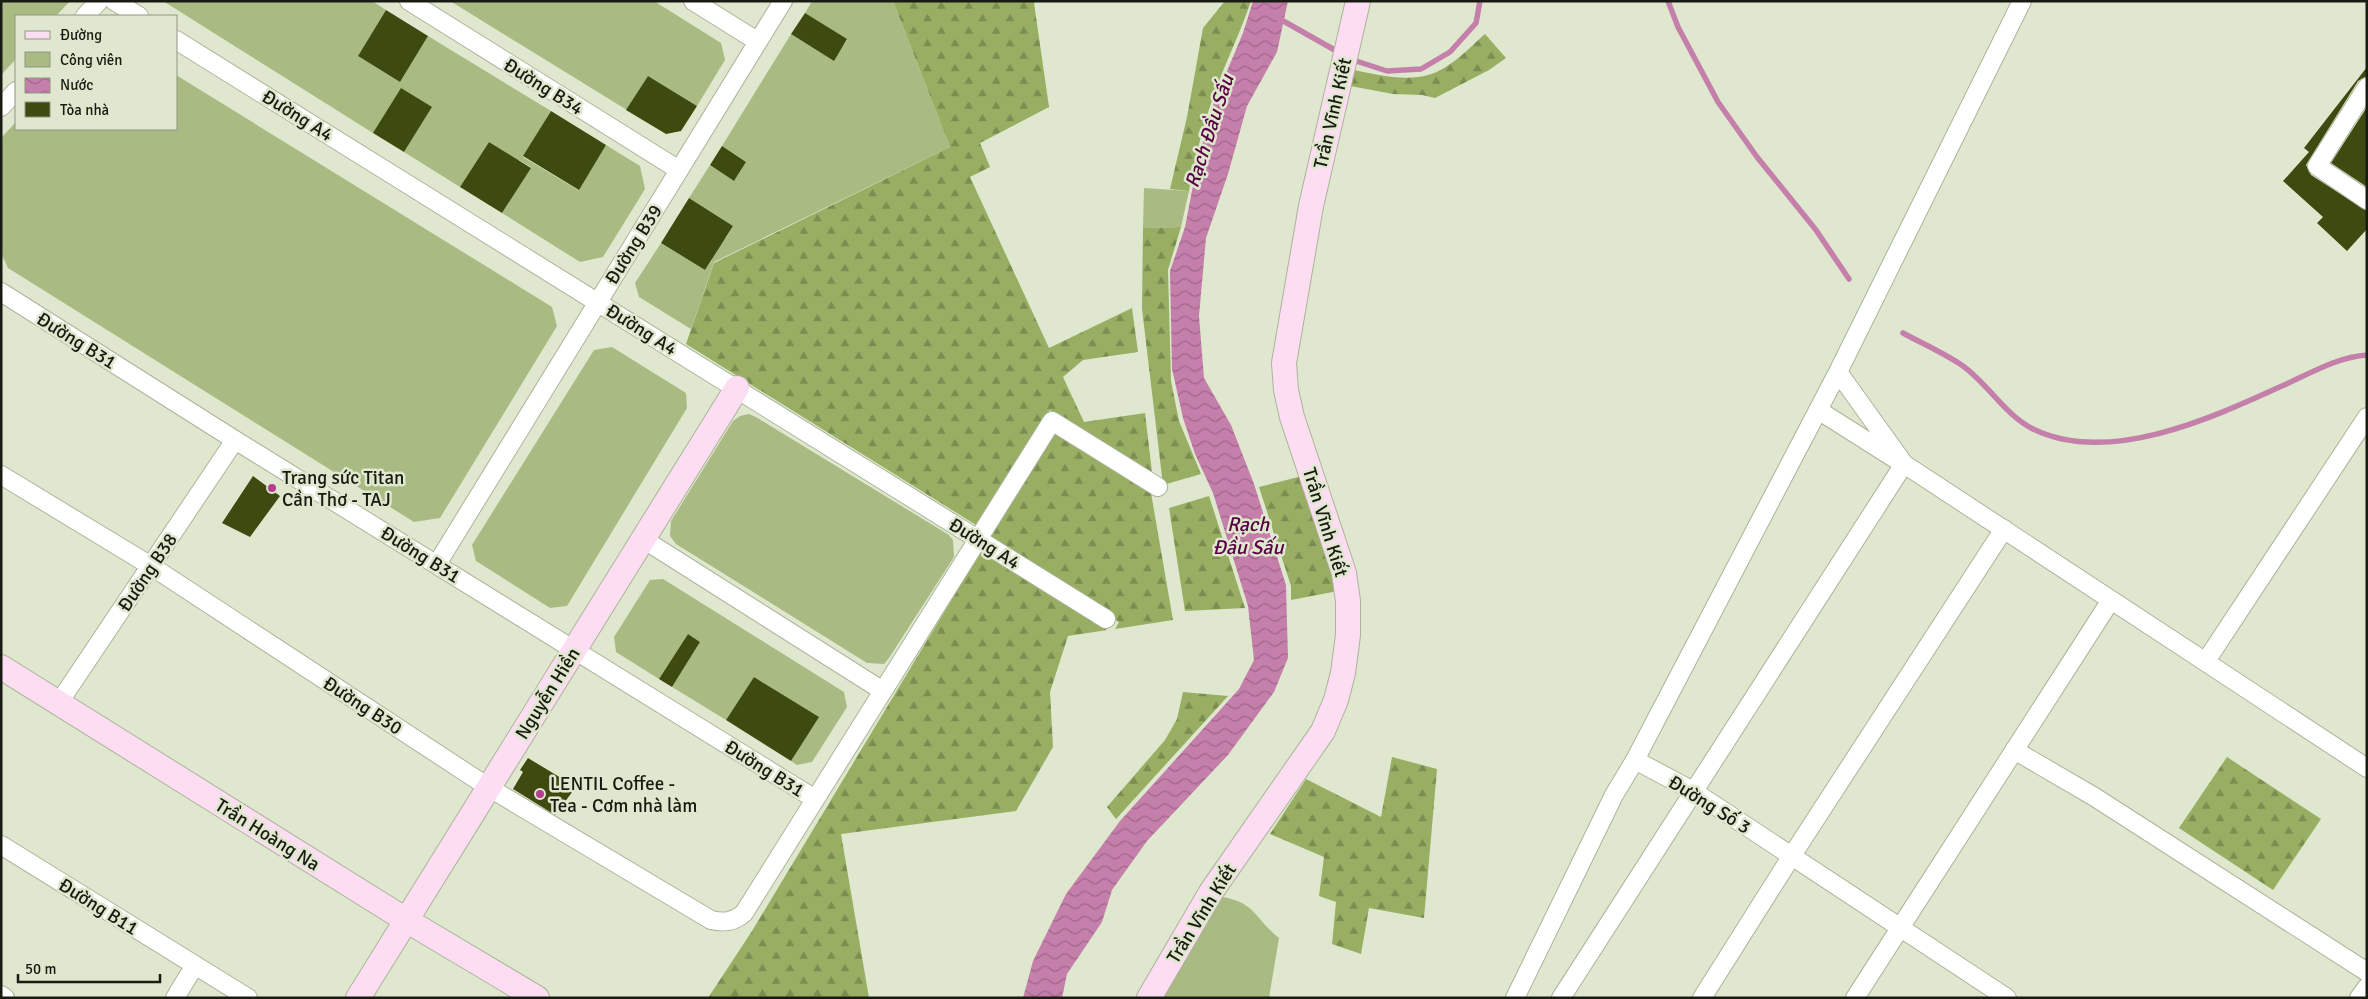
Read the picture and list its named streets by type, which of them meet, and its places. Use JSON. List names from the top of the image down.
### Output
{
  "streets": {
    "street": [
      "Đường B34",
      "Trần Vĩnh Kiết",
      "Đường A4",
      "Đường B39",
      "Đường B31",
      "Đường B38",
      "Nguyễn Hiền",
      "Đường B30",
      "Đường Số 3",
      "Trần Hoàng Na",
      "Đường B11"
    ]
  },
  "crossings": [
    ["Đường B34", "Đường B39"],
    ["Đường A4", "Đường B39"],
    ["Đường A4", "Nguyễn Hiền"],
    ["Đường B39", "Đường B31"],
    ["Đường B31", "Đường B38"],
    ["Đường B31", "Nguyễn Hiền"],
    ["Đường B31", "Đường B30"],
    ["Đường B38", "Đường B30"],
    ["Đường B38", "Trần Hoàng Na"],
    ["Nguyễn Hiền", "Đường B30"],
    ["Nguyễn Hiền", "Trần Hoàng Na"]
  ],
  "water": ["Rạch Đầu Sấu"],
  "places": ["Trang sức Titan Cần Thơ - TAJ", "LENTIL Coffee - Tea - Cơm nhà làm"],
  "legend": [
    "Đường",
    "Công viên",
    "Nước",
    "Tòa nhà"
  ],
  "scale_bar": "50 m"
}
